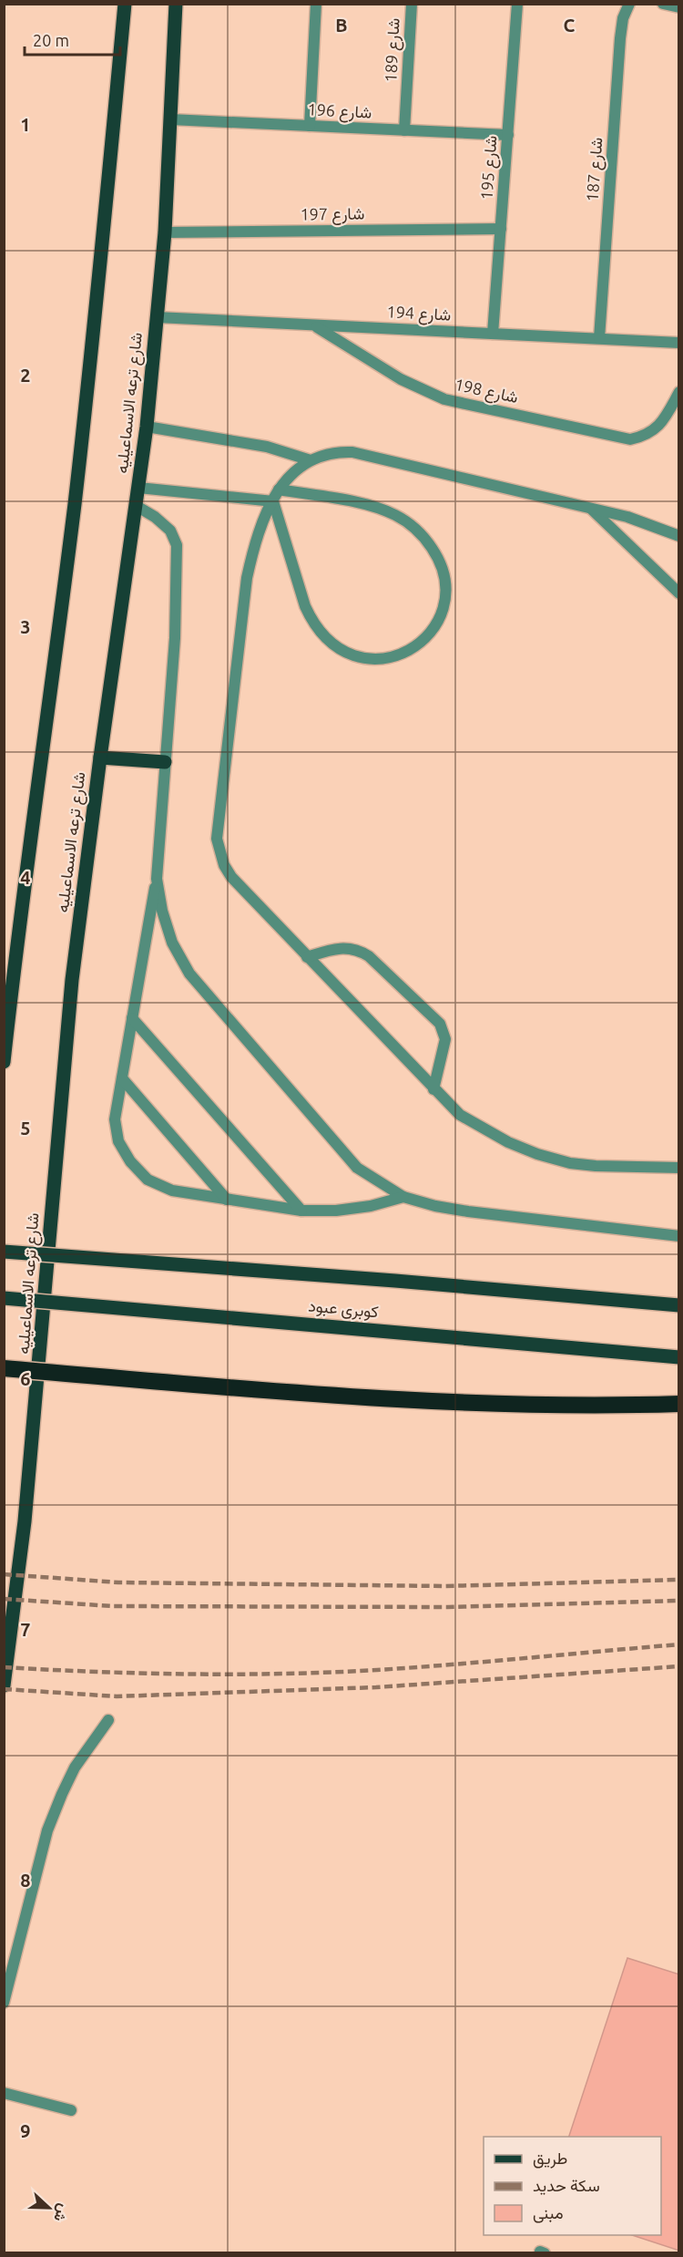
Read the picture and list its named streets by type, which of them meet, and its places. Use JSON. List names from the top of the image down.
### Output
{
  "streets": {
    "main road": ["شارع ترعه الاسماعيليه", "كوبرى عبود"],
    "street": [
      "شارع 189",
      "شارع 196",
      "شارع 195",
      "شارع 187",
      "شارع 197",
      "شارع 194",
      "شارع 198"
    ]
  },
  "crossings": [
    ["شارع 189", "شارع 196"],
    ["شارع 196", "شارع 195"],
    ["شارع 196", "شارع ترعه الاسماعيليه"],
    ["شارع 195", "شارع 197"],
    ["شارع 195", "شارع 194"],
    ["شارع 187", "شارع 194"],
    ["شارع 197", "شارع ترعه الاسماعيليه"],
    ["شارع 194", "شارع 198"],
    ["شارع 194", "شارع ترعه الاسماعيليه"]
  ],
  "legend": ["طريق", "سكة حديد", "مبنى"],
  "scale_bar": "20 m",
  "north": "right",
  "grid": {
    "columns": ["B", "C"],
    "rows": [
      "1",
      "2",
      "3",
      "4",
      "5",
      "6",
      "7",
      "8",
      "9"
    ]
  }
}
